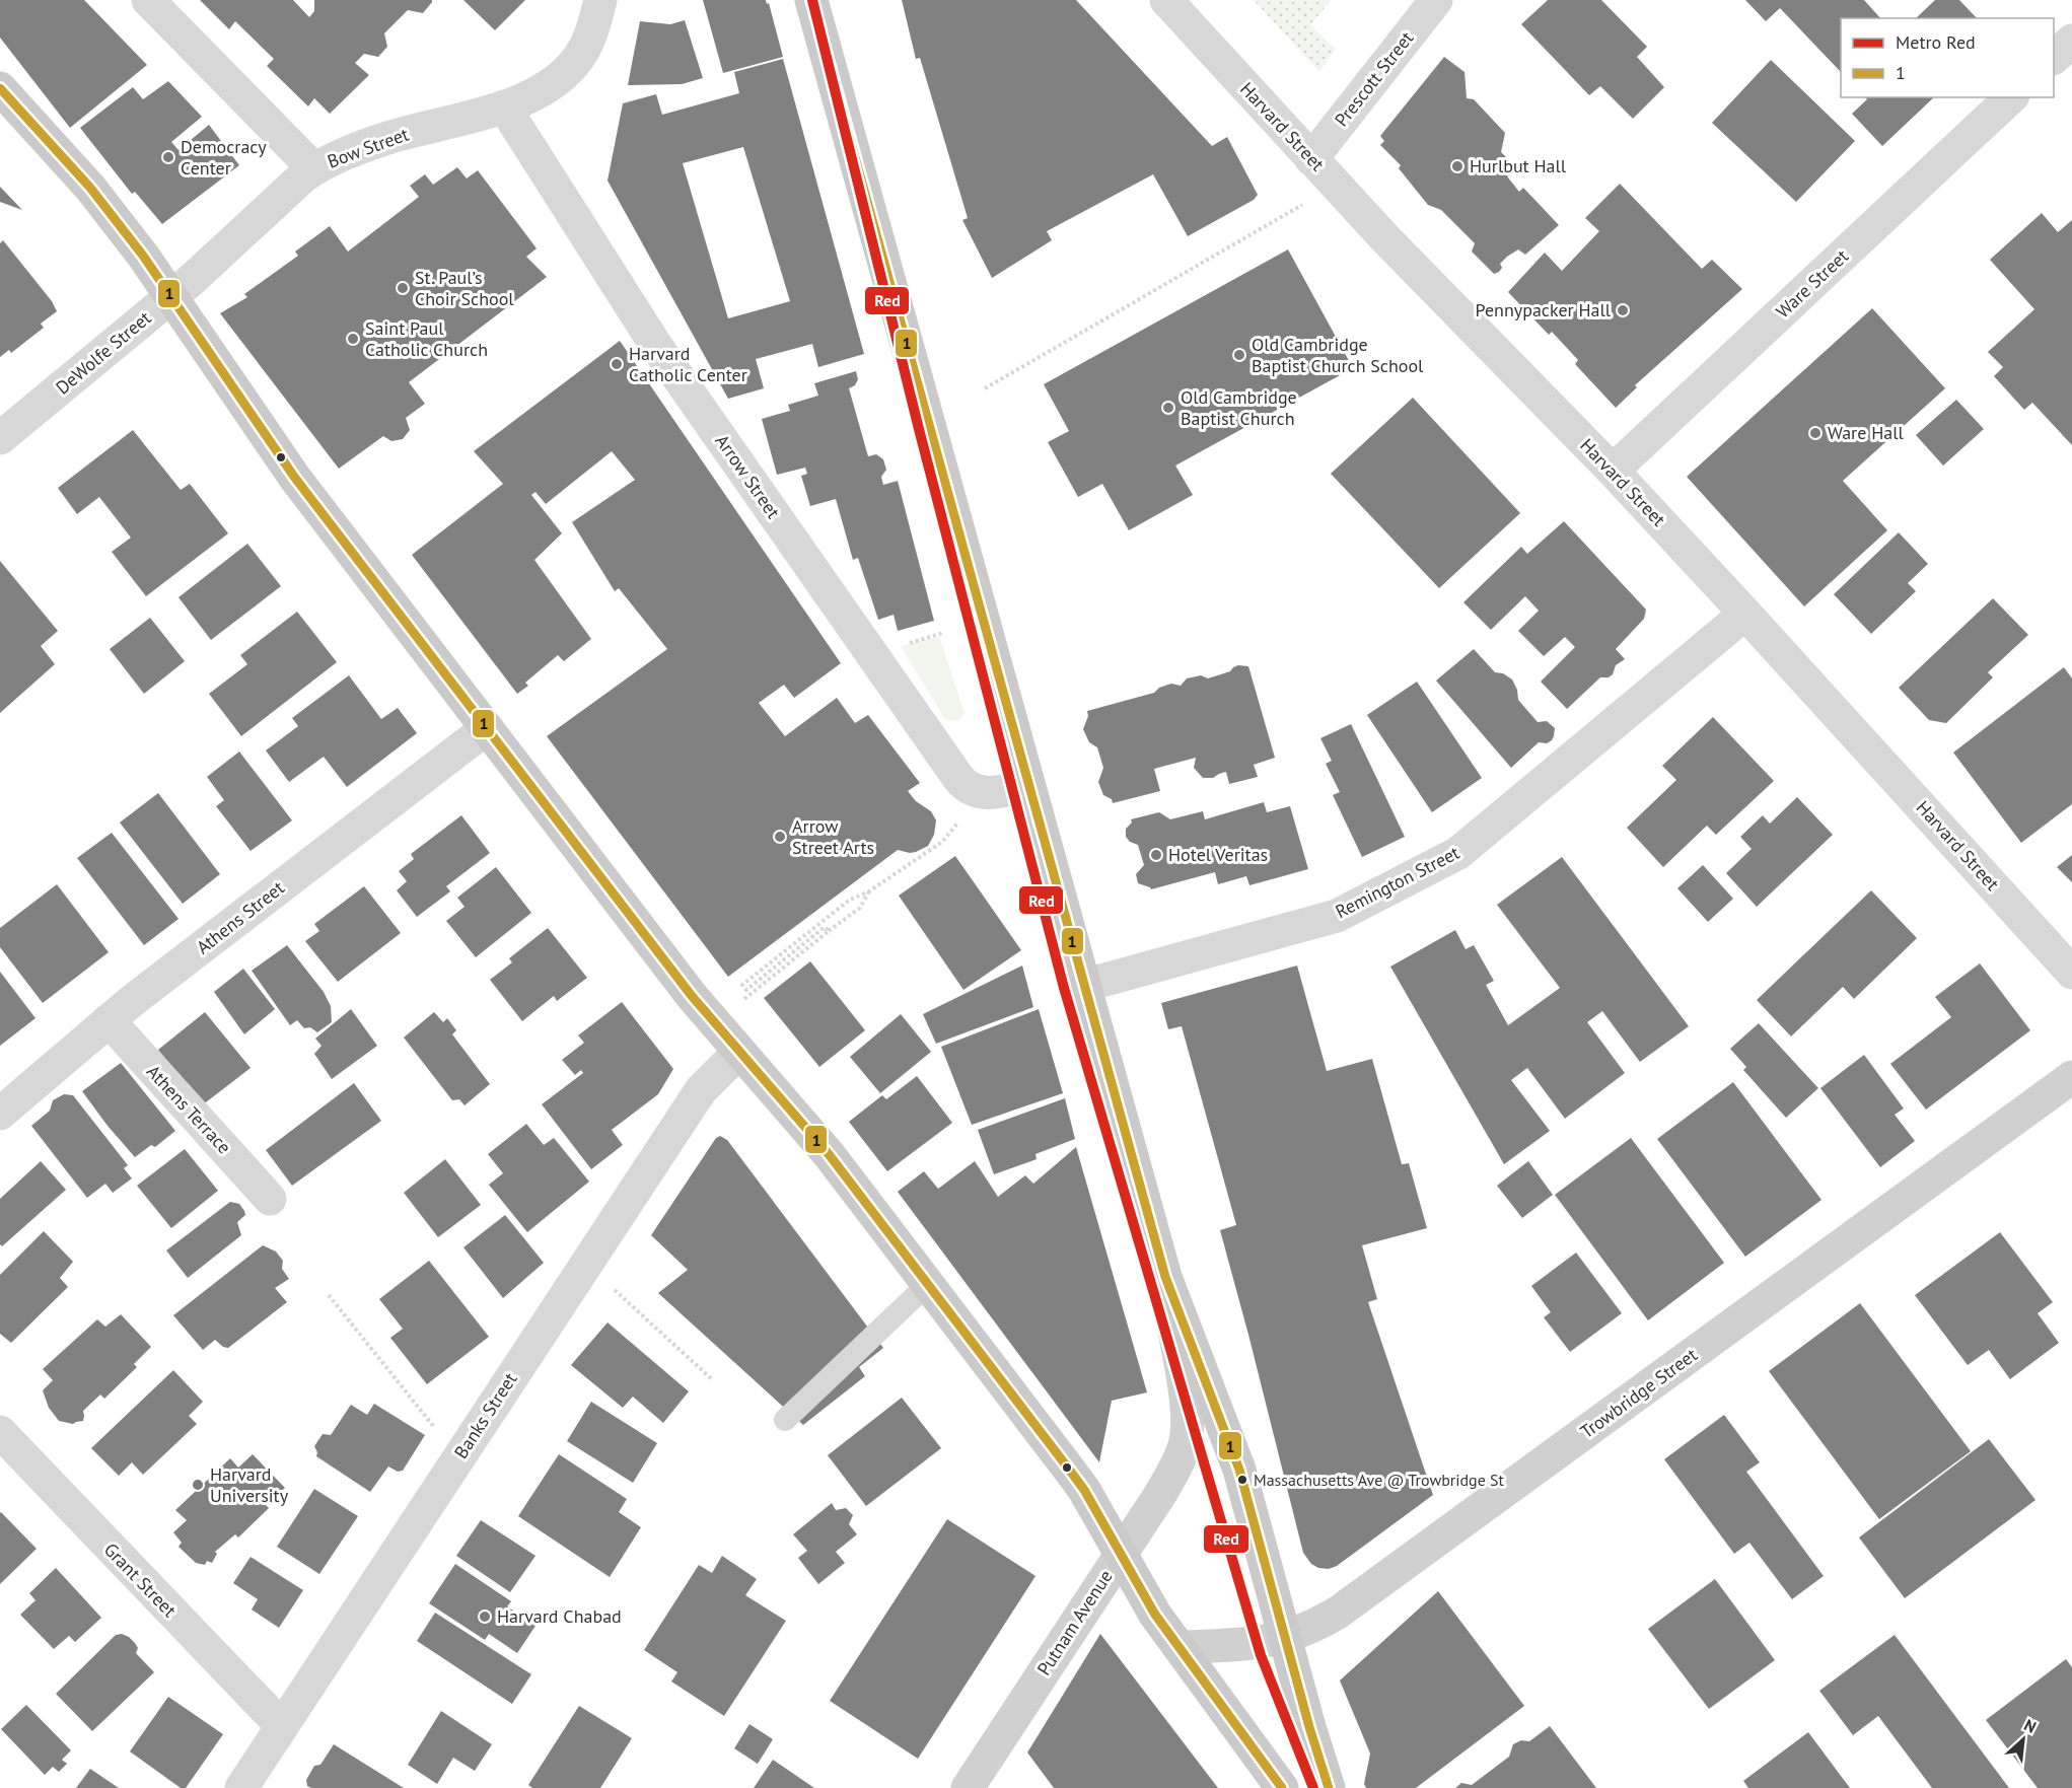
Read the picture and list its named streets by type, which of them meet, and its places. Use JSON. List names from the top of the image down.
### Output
{
  "streets": {
    "main road": ["Trowbridge Street", "Putnam Avenue"],
    "street": [
      "Prescott Street",
      "Harvard Street",
      "Bow Street",
      "Ware Street",
      "DeWolfe Street",
      "Arrow Street",
      "Remington Street",
      "Athens Street",
      "Athens Terrace",
      "Banks Street",
      "Grant Street"
    ]
  },
  "crossings": [
    ["Prescott Street", "Harvard Street"],
    ["Harvard Street", "Ware Street"],
    ["Harvard Street", "Remington Street"],
    ["Bow Street", "DeWolfe Street"],
    ["Bow Street", "Arrow Street"],
    ["Athens Street", "Athens Terrace"],
    ["Banks Street", "Grant Street"]
  ],
  "places": [
    "Democracy Center",
    "Hurlbut Hall",
    "St. Paul’s Choir School",
    "Pennypacker Hall",
    "Saint Paul Catholic Church",
    "Old Cambridge Baptist Church School",
    "Harvard Catholic Center",
    "Old Cambridge Baptist Church",
    "Ware Hall",
    "Arrow Street Arts",
    "Hotel Veritas",
    "Massachusetts Ave @ Trowbridge St",
    "Harvard University",
    "Harvard Chabad"
  ],
  "lines": ["metro line Red", "transit line 1"],
  "legend": ["Metro Red", "1"],
  "north": "top right"
}
